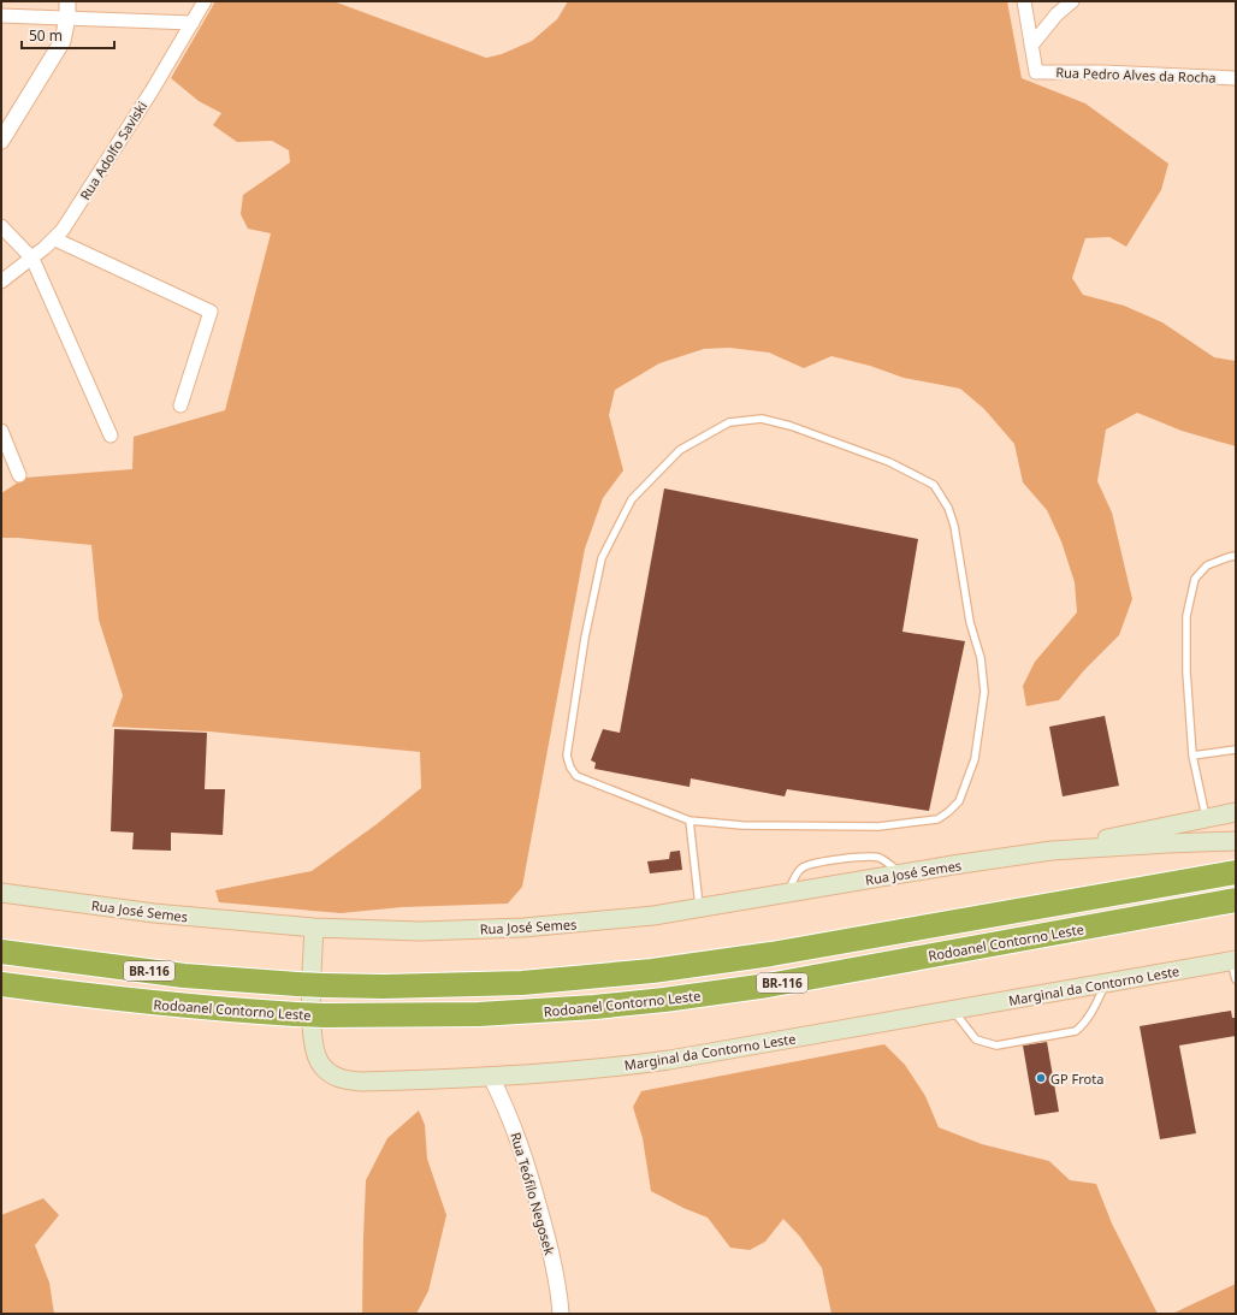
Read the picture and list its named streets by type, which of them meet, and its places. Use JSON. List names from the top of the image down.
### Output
{
  "streets": {
    "highway": ["Rodoanel Contorno Leste", "BR-116"],
    "main road": ["Rua José Semes", "Marginal da Contorno Leste"],
    "street": ["Rua Pedro Alves da Rocha", "Rua Adolfo Saviski", "Rua Teófilo Negosek"]
  },
  "crossings": [
    ["Rua José Semes", "Marginal da Contorno Leste"],
    ["Marginal da Contorno Leste", "Rua Teófilo Negosek"]
  ],
  "places": ["GP Frota"],
  "scale_bar": "50 m"
}
